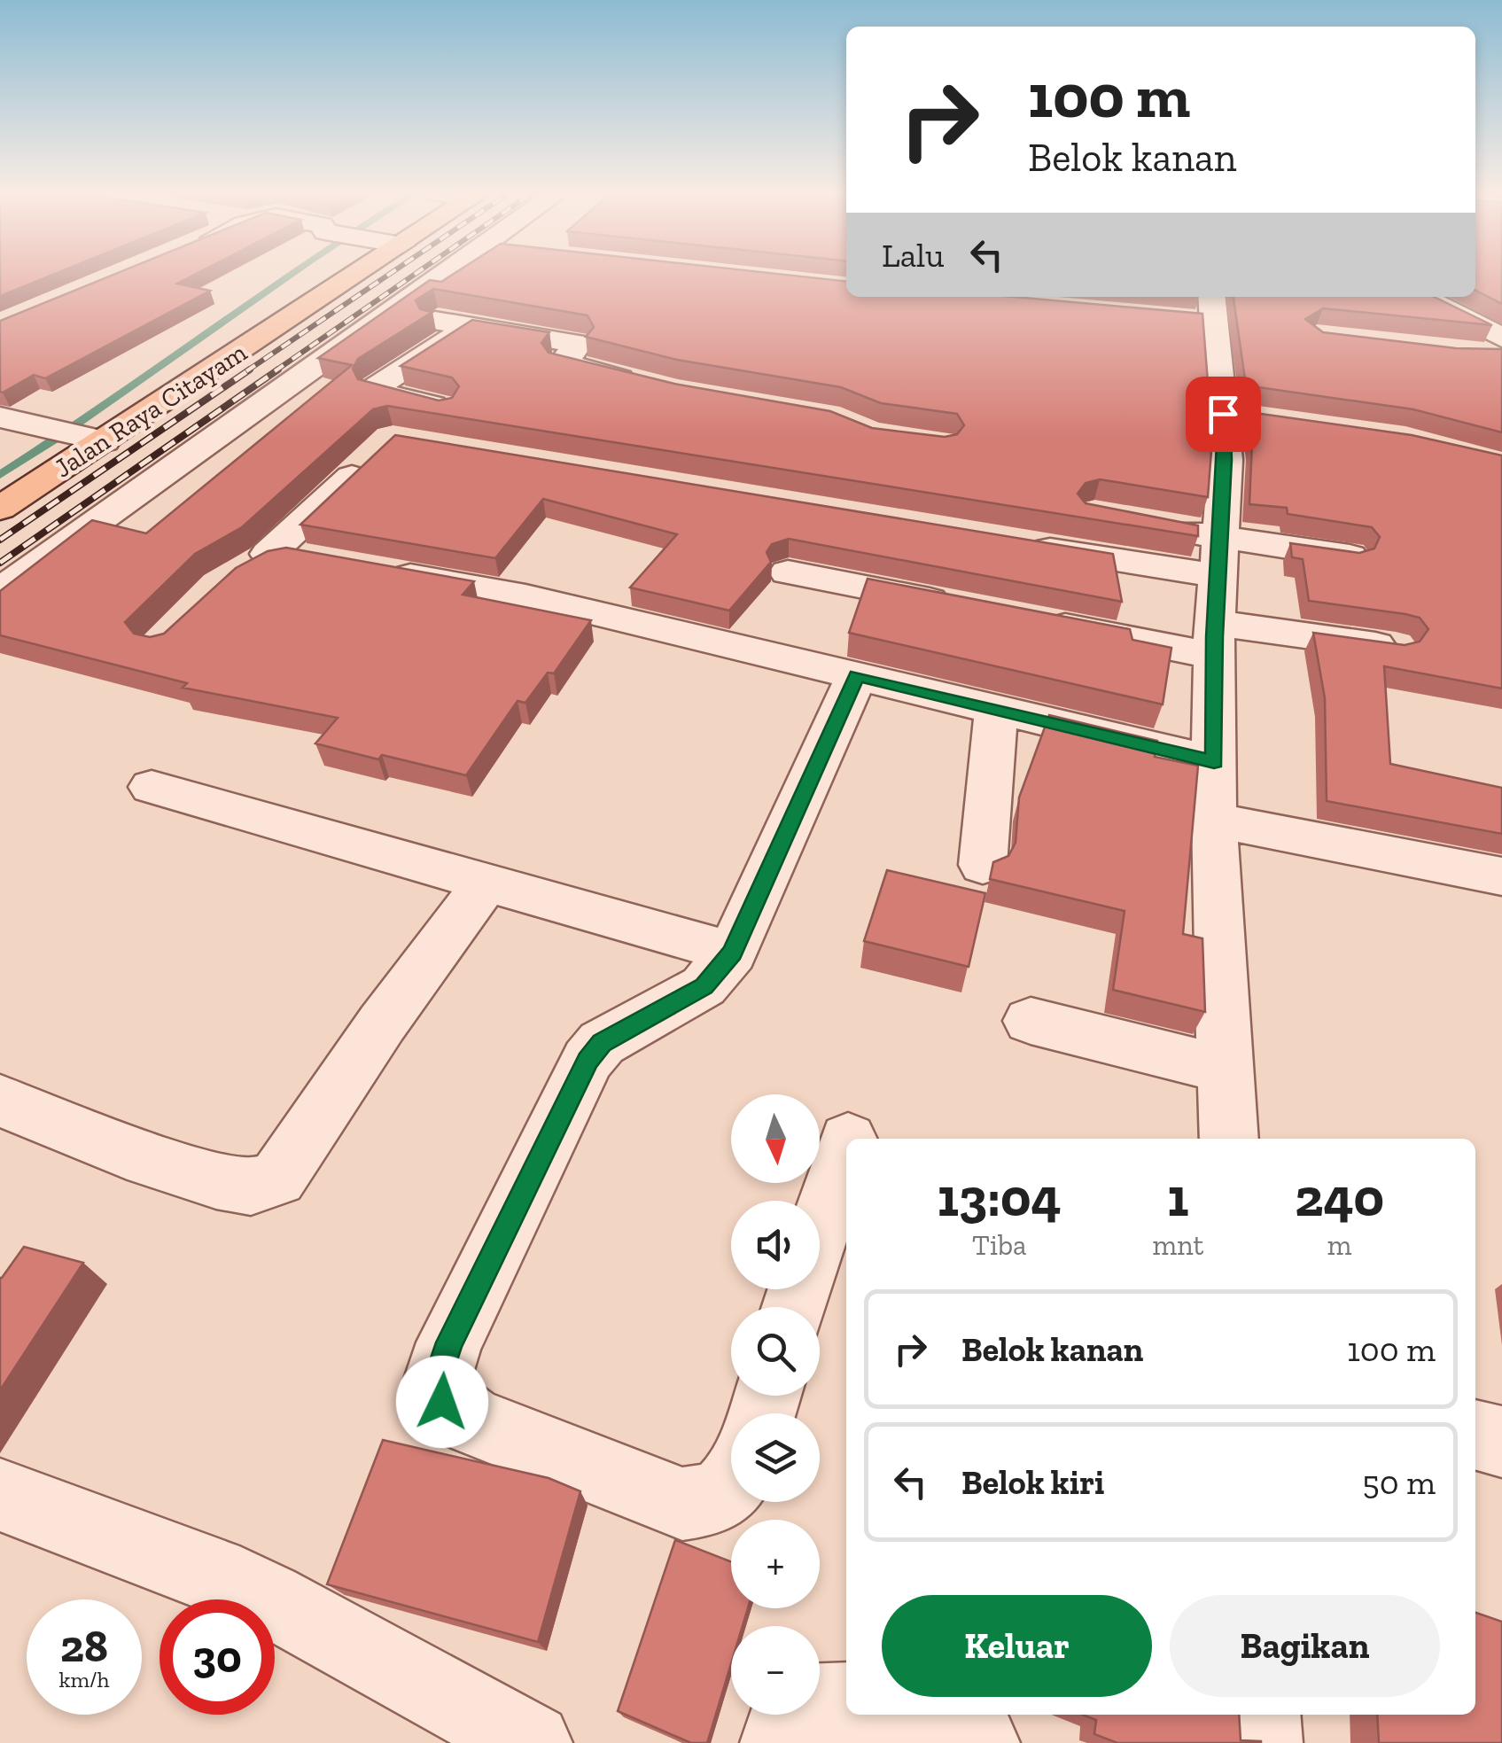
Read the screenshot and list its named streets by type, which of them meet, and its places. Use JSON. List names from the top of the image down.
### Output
{
  "streets": {
    "main road": ["Jalan Raya Citayam"]
  },
  "north": "bottom",
  "page": {
    "turn": ["100 m", "Belok kanan"],
    "then": "Lalu",
    "map_buttons": ["+", "−"],
    "eta": [
      "13:04",
      "Tiba",
      "1",
      "mnt",
      "240",
      "m"
    ],
    "list": [
      {
        "name": "Belok kanan",
        "value": "100 m"
      },
      {
        "name": "Belok kiri",
        "value": "50 m"
      }
    ],
    "buttons": ["Keluar", "Bagikan"],
    "speed": "28 km/h",
    "limit": "30"
  }
}
